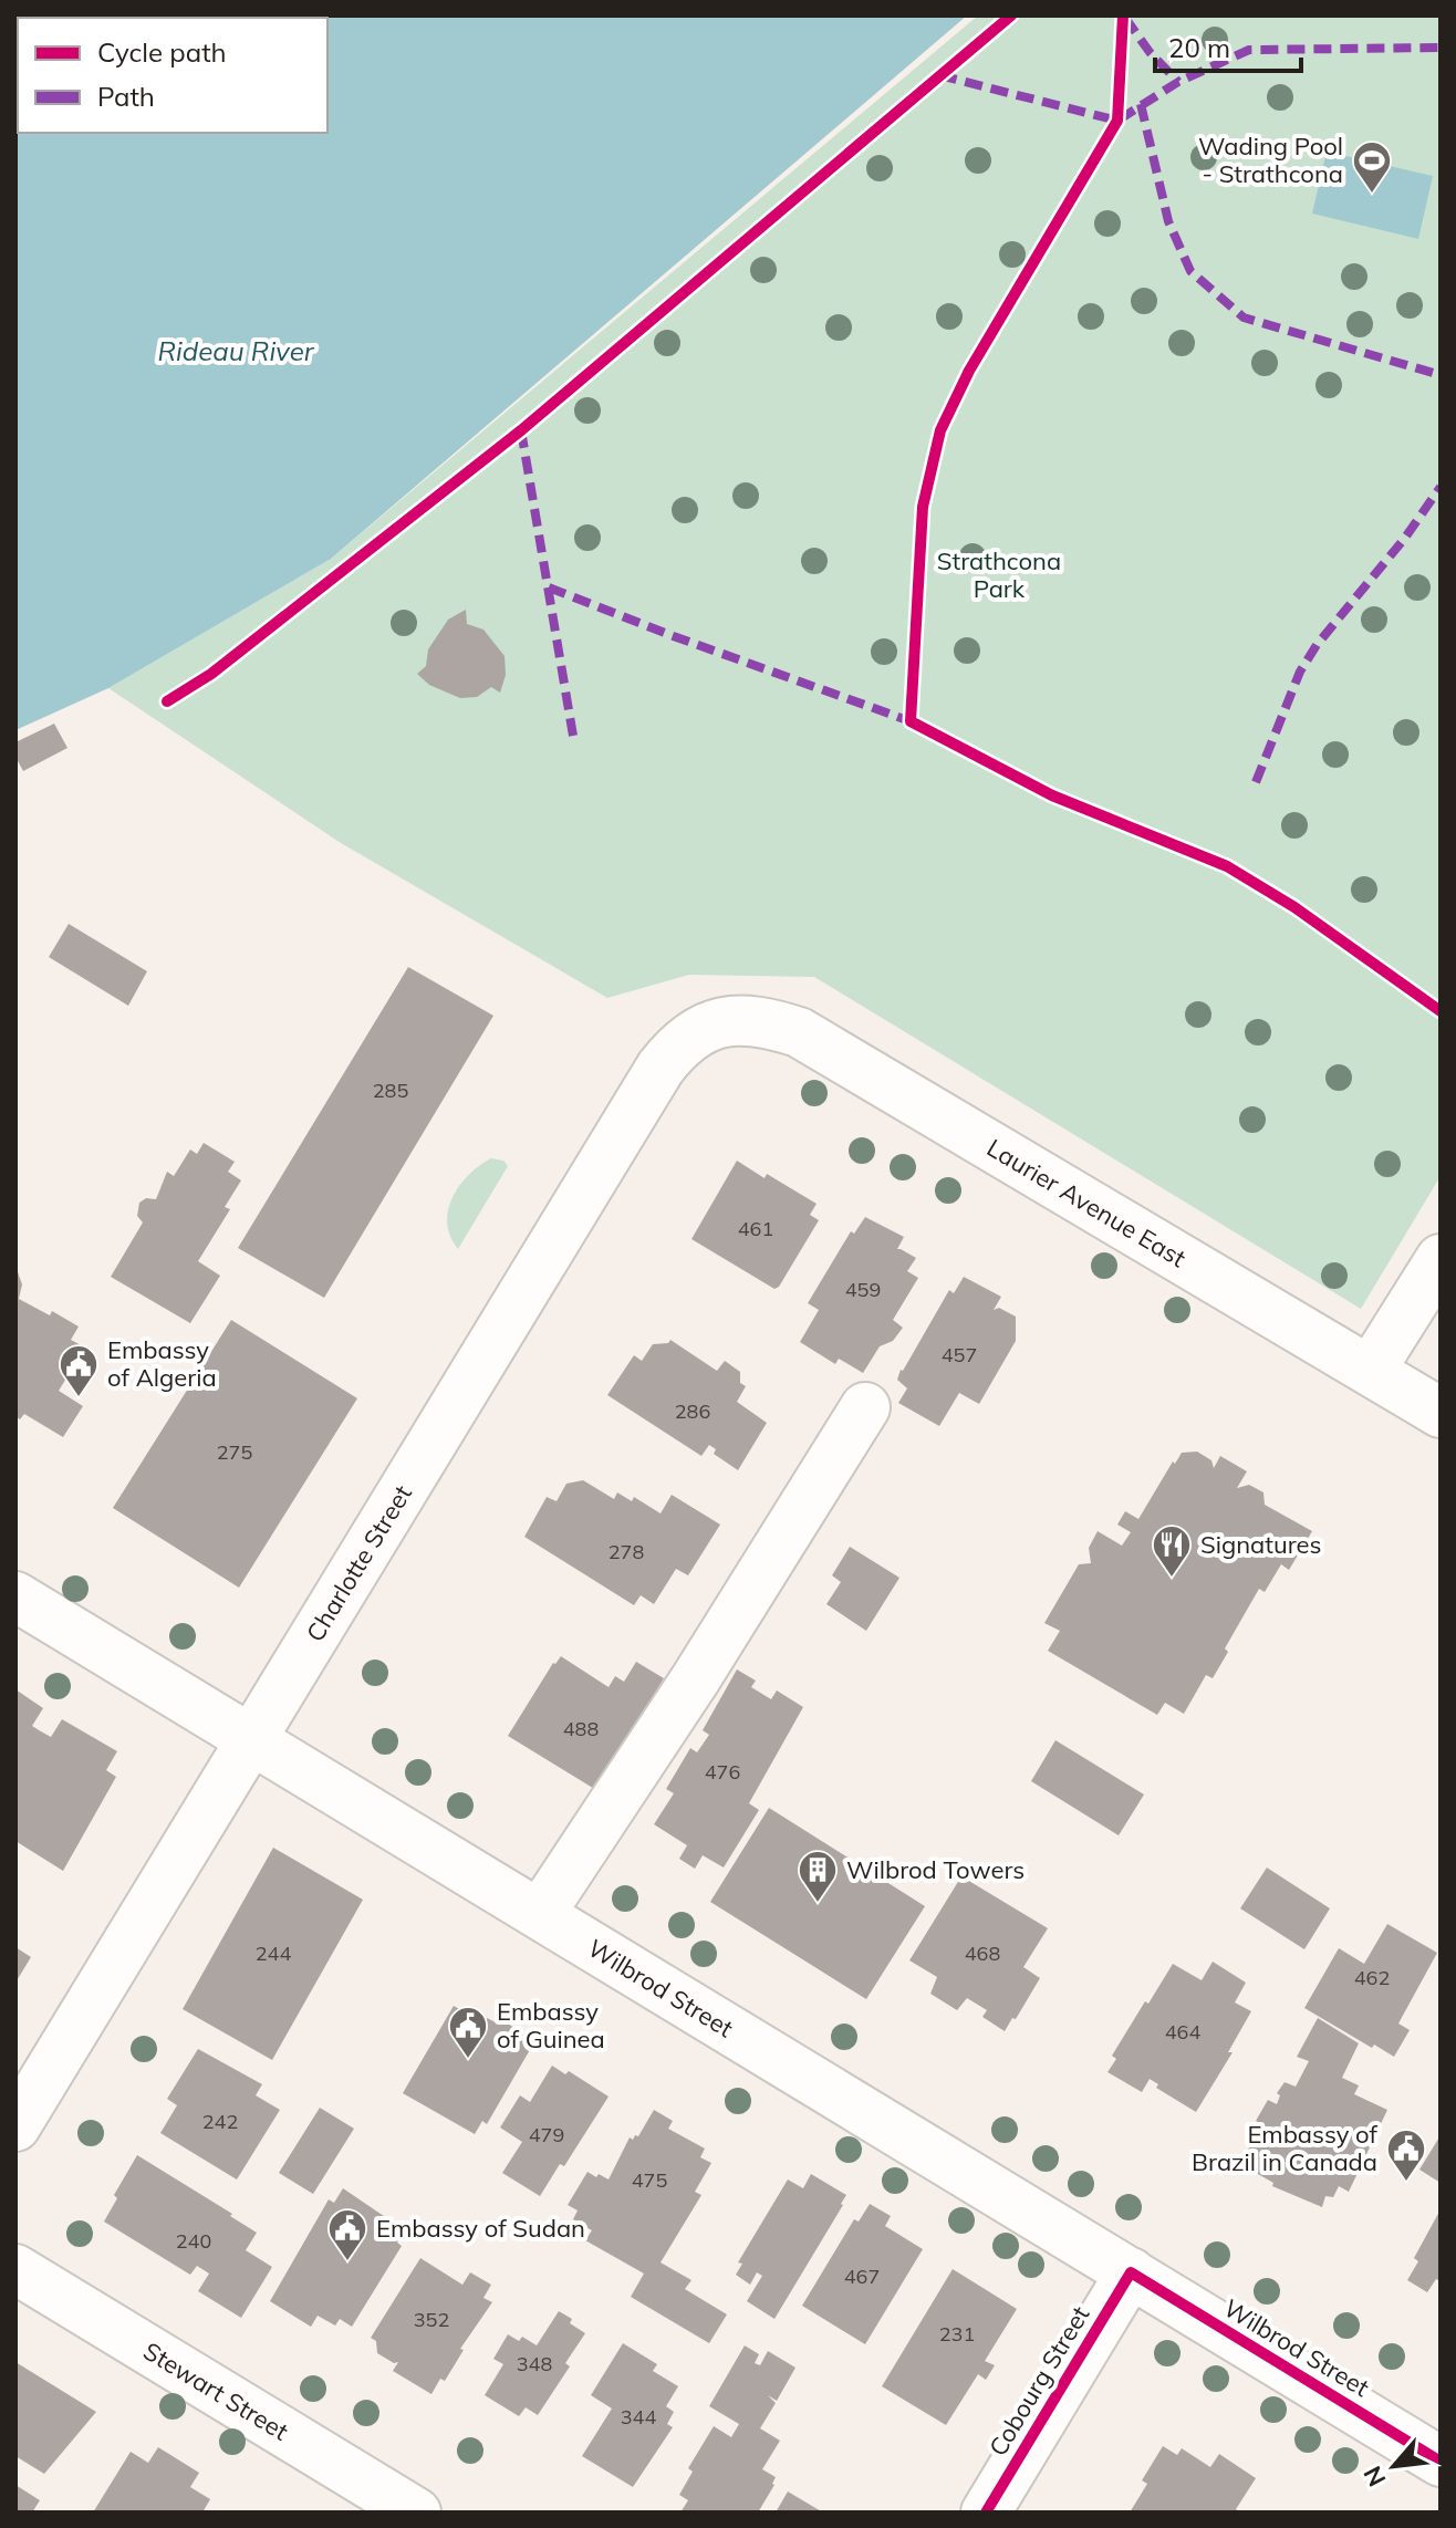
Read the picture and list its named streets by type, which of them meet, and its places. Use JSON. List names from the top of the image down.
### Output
{
  "streets": {
    "street": [
      "Laurier Avenue East",
      "Charlotte Street",
      "Wilbrod Street",
      "Cobourg Street",
      "Stewart Street"
    ]
  },
  "crossings": [
    ["Laurier Avenue East", "Charlotte Street"],
    ["Charlotte Street", "Wilbrod Street"],
    ["Wilbrod Street", "Cobourg Street"]
  ],
  "water": ["Rideau River"],
  "parks": ["Strathcona Park"],
  "places": {
    "sports": ["Wading Pool - Strathcona"],
    "public building": [
      "Embassy of Algeria",
      "Embassy of Guinea",
      "Embassy of Brazil in Canada",
      "Embassy of Sudan"
    ],
    "restaurant": ["Signatures"],
    "building": ["Wilbrod Towers"]
  },
  "house_numbers": [
    "285",
    "461",
    "459",
    "457",
    "286",
    "275",
    "278",
    "488",
    "476",
    "244",
    "468",
    "462",
    "464",
    "242",
    "479",
    "475",
    "240",
    "467",
    "352",
    "231",
    "348",
    "344"
  ],
  "legend": ["Cycle path", "Path"],
  "scale_bar": "20 m",
  "north": "bottom left"
}
